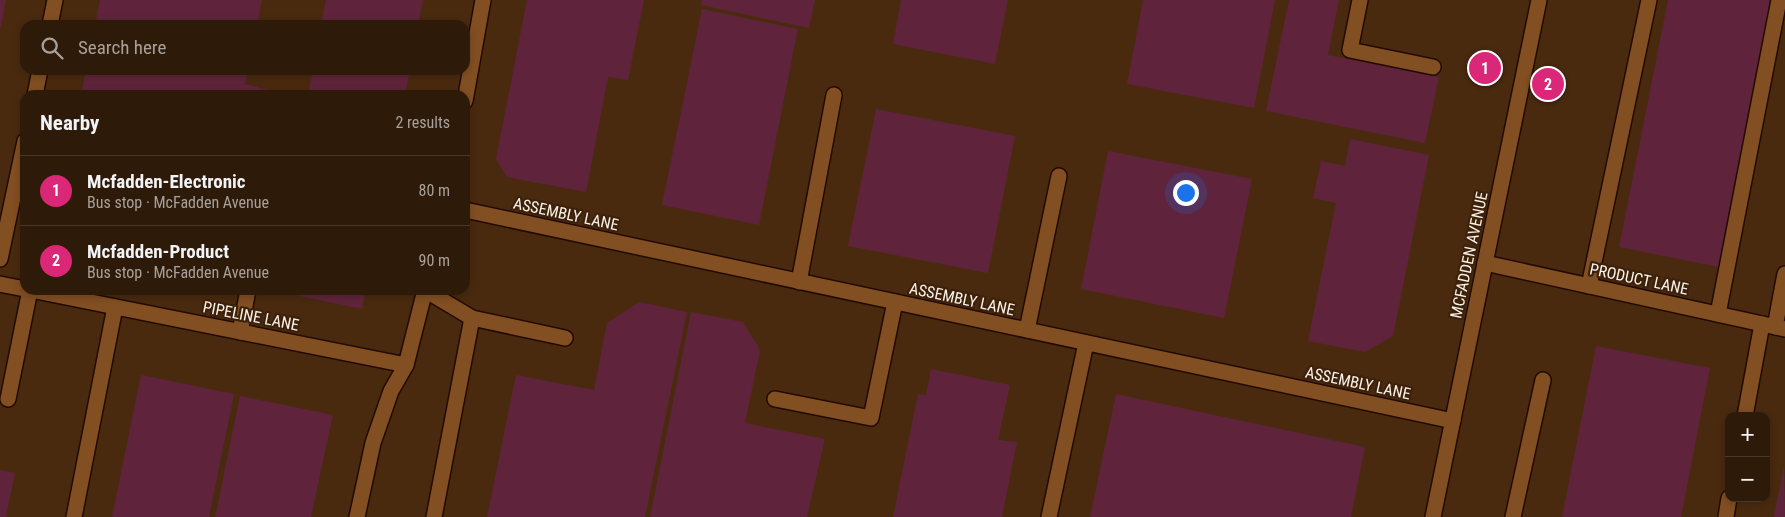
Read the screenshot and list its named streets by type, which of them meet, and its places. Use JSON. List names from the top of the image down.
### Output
{
  "streets": {
    "street": [
      "ASSEMBLY LANE",
      "MCFADDEN AVENUE",
      "PRODUCT LANE",
      "PIPELINE LANE"
    ]
  },
  "crossings": [
    ["ASSEMBLY LANE", "MCFADDEN AVENUE"],
    ["MCFADDEN AVENUE", "PRODUCT LANE"]
  ],
  "page": {
    "search": "Search here",
    "pins": ["1", "2"],
    "heading": ["Nearby", "2 results"],
    "list": [
      {
        "mark": "1",
        "name": "Mcfadden-Electronic",
        "note": "Bus stop · McFadden Avenue",
        "value": "80 m"
      },
      {
        "mark": "2",
        "name": "Mcfadden-Product",
        "note": "Bus stop · McFadden Avenue",
        "value": "90 m"
      }
    ],
    "map_buttons": ["+", "−"]
  }
}
